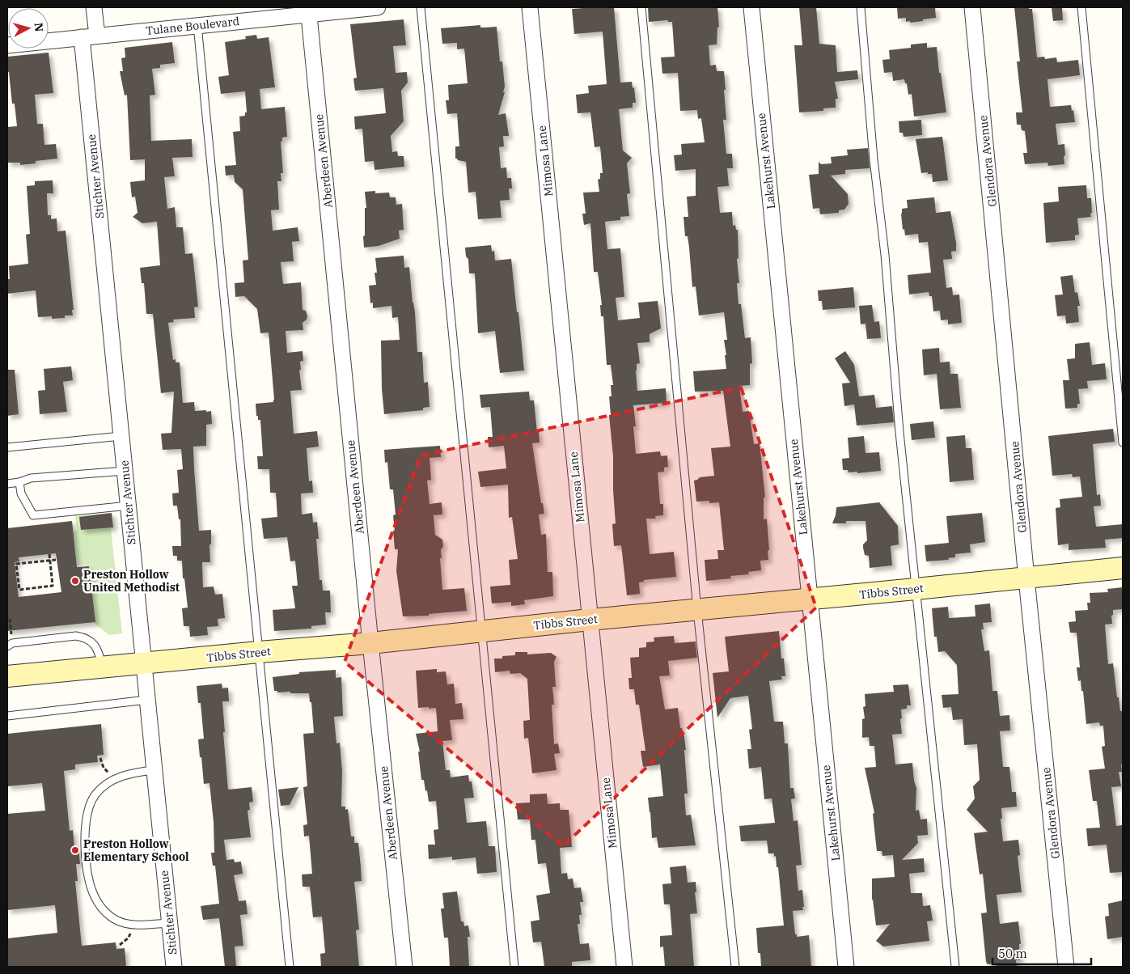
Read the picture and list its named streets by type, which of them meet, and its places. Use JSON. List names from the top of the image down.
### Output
{
  "streets": {
    "street": [
      "Tulane Boulevard",
      "Aberdeen Avenue",
      "Mimosa Lane",
      "Lakehurst Avenue",
      "Glendora Avenue",
      "Stichter Avenue",
      "Tibbs Street"
    ]
  },
  "crossings": [
    ["Tulane Boulevard", "Aberdeen Avenue"],
    ["Tulane Boulevard", "Stichter Avenue"],
    ["Aberdeen Avenue", "Tibbs Street"],
    ["Mimosa Lane", "Tibbs Street"],
    ["Lakehurst Avenue", "Tibbs Street"],
    ["Glendora Avenue", "Tibbs Street"],
    ["Stichter Avenue", "Tibbs Street"]
  ],
  "places": ["Preston Hollow United Methodist", "Preston Hollow Elementary School"],
  "scale_bar": "50 m",
  "north": "right"
}
